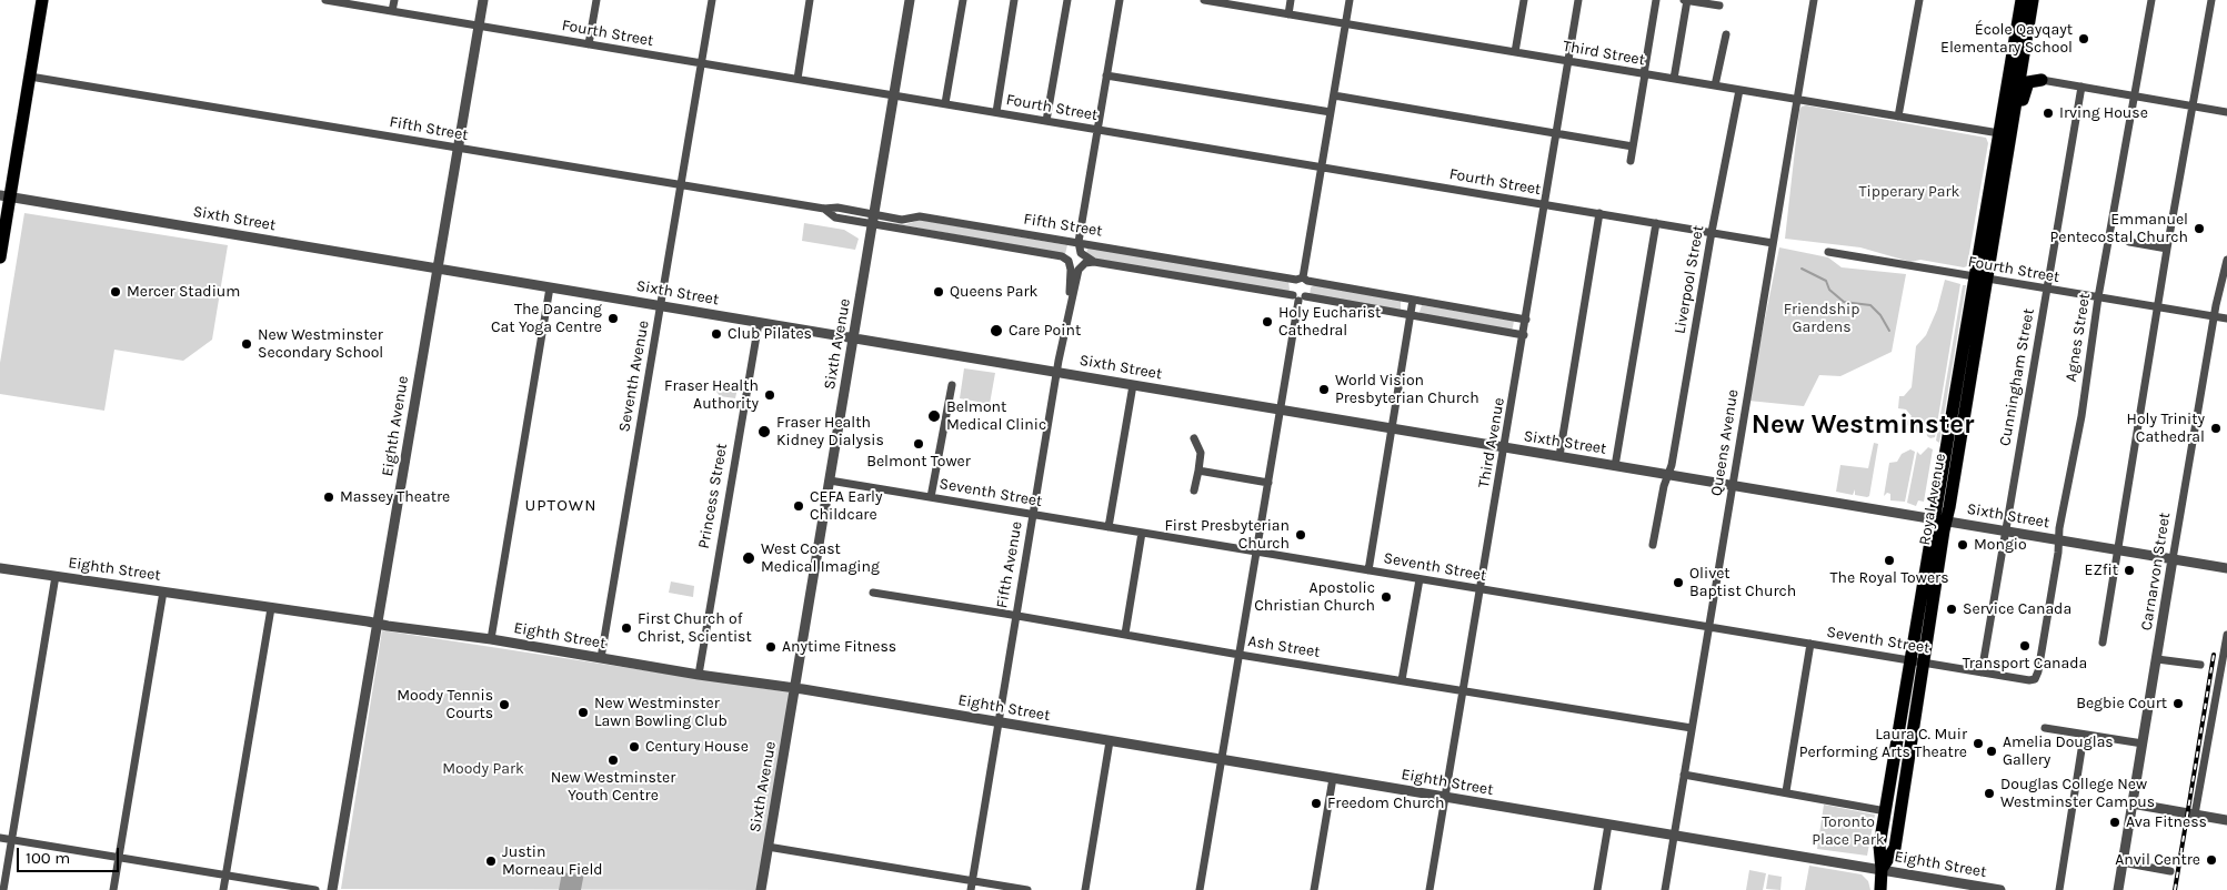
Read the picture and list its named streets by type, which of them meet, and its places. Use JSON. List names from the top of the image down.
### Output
{
  "streets": {
    "main road": ["Royal Avenue"],
    "street": [
      "Fourth Street",
      "Third Street",
      "Fifth Street",
      "Sixth Street",
      "Liverpool Street",
      "Agnes Street",
      "Sixth Avenue",
      "Seventh Avenue",
      "Cunningham Street",
      "Eighth Avenue",
      "Third Avenue",
      "Queens Avenue",
      "Seventh Street",
      "Princess Street",
      "Fifth Avenue",
      "Eighth Street",
      "Carnarvon Street",
      "Ash Street"
    ]
  },
  "crossings": [
    ["Fourth Street", "Liverpool Street"],
    ["Fourth Street", "Agnes Street"],
    ["Fourth Street", "Sixth Avenue"],
    ["Fourth Street", "Seventh Avenue"],
    ["Fourth Street", "Cunningham Street"],
    ["Fourth Street", "Eighth Avenue"],
    ["Fourth Street", "Third Avenue"],
    ["Fourth Street", "Queens Avenue"],
    ["Fourth Street", "Royal Avenue"],
    ["Fourth Street", "Carnarvon Street"],
    ["Third Street", "Liverpool Street"],
    ["Third Street", "Third Avenue"],
    ["Third Street", "Queens Avenue"],
    ["Third Street", "Royal Avenue"],
    ["Fifth Street", "Sixth Avenue"],
    ["Fifth Street", "Seventh Avenue"],
    ["Fifth Street", "Eighth Avenue"],
    ["Fifth Street", "Third Avenue"],
    ["Fifth Street", "Fifth Avenue"],
    ["Sixth Street", "Liverpool Street"],
    ["Sixth Street", "Agnes Street"],
    ["Sixth Street", "Sixth Avenue"],
    ["Sixth Street", "Seventh Avenue"],
    ["Sixth Street", "Cunningham Street"],
    ["Sixth Street", "Eighth Avenue"],
    ["Sixth Street", "Third Avenue"],
    ["Sixth Street", "Queens Avenue"],
    ["Sixth Street", "Princess Street"],
    ["Sixth Street", "Royal Avenue"],
    ["Sixth Street", "Fifth Avenue"],
    ["Sixth Street", "Carnarvon Street"],
    ["Agnes Street", "Seventh Street"],
    ["Sixth Avenue", "Seventh Street"],
    ["Sixth Avenue", "Eighth Street"],
    ["Seventh Avenue", "Eighth Street"],
    ["Cunningham Street", "Seventh Street"],
    ["Eighth Avenue", "Eighth Street"],
    ["Third Avenue", "Seventh Street"],
    ["Third Avenue", "Eighth Street"],
    ["Third Avenue", "Ash Street"],
    ["Queens Avenue", "Seventh Street"],
    ["Queens Avenue", "Eighth Street"],
    ["Queens Avenue", "Ash Street"],
    ["Seventh Street", "Royal Avenue"],
    ["Seventh Street", "Fifth Avenue"],
    ["Princess Street", "Eighth Street"],
    ["Royal Avenue", "Eighth Street"],
    ["Fifth Avenue", "Eighth Street"],
    ["Fifth Avenue", "Ash Street"]
  ],
  "districts": ["New Westminster", "UPTOWN"],
  "parks": [
    "Tipperary Park",
    "Friendship Gardens",
    "Moody Park",
    "Toronto Place Park"
  ],
  "places": [
    "École Qayqayt Elementary School",
    "Irving House",
    "Emmanuel Pentecostal Church",
    "Mercer Stadium",
    "Queens Park",
    "The Dancing Cat Yoga Centre",
    "Holy Eucharist Cathedral",
    "Care Point",
    "Club Pilates",
    "New Westminster Secondary School",
    "World Vision Presbyterian Church",
    "Fraser Health Authority",
    "Belmont Medical Clinic",
    "Holy Trinity Cathedral",
    "Fraser Health Kidney Dialysis",
    "Belmont Tower",
    "Massey Theatre",
    "CEFA Early Childcare",
    "First Presbyterian Church",
    "Mongio",
    "West Coast Medical Imaging",
    "The Royal Towers",
    "EZfit",
    "Olivet Baptist Church",
    "Apostolic Christian Church",
    "Service Canada",
    "First Church of Christ, Scientist",
    "Transport Canada",
    "Anytime Fitness",
    "Begbie Court",
    "Moody Tennis Courts",
    "New Westminster Lawn Bowling Club",
    "Laura C. Muir Performing Arts Theatre",
    "Century House",
    "Amelia Douglas Gallery",
    "New Westminster Youth Centre",
    "Douglas College New Westminster Campus",
    "Freedom Church",
    "Ava Fitness",
    "Anvil Centre",
    "Justin Morneau Field"
  ],
  "scale_bar": "100 m"
}
